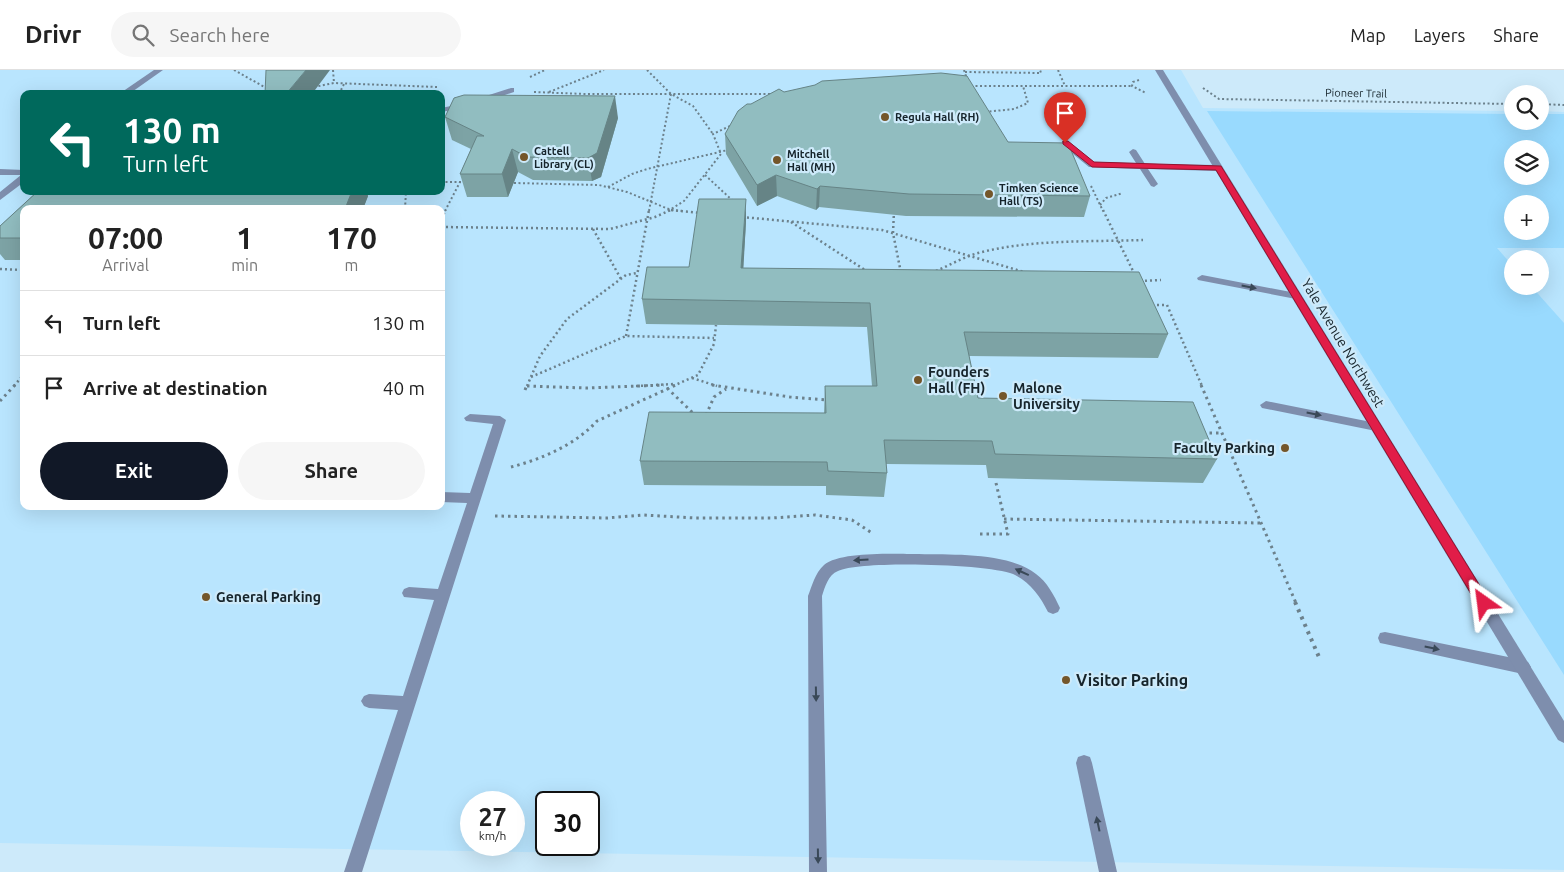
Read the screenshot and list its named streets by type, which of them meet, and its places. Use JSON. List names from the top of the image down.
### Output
{
  "streets": {
    "street": ["Yale Avenue Northwest"],
    "path": ["Pioneer Trail"]
  },
  "places": [
    "Regula Hall (RH)",
    "Cattell Library (CL)",
    "Mitchell Hall (MH)",
    "Timken Science Hall (TS)",
    "Founders Hall (FH)",
    "Malone University",
    "Faculty Parking",
    "General Parking",
    "Visitor Parking"
  ],
  "page": {
    "header": "Drivr",
    "search": "Search here",
    "nav": ["Map", "Layers", "Share"],
    "map_buttons": ["+", "−"],
    "turn": ["130 m", "Turn left"],
    "eta": [
      "07:00",
      "Arrival",
      "1",
      "min",
      "170",
      "m"
    ],
    "list": [
      {
        "name": "Turn left",
        "value": "130 m"
      },
      {
        "name": "Arrive at destination",
        "value": "40 m"
      }
    ],
    "buttons": ["Exit", "Share"],
    "speed": "27 km/h",
    "limit": "30"
  }
}
